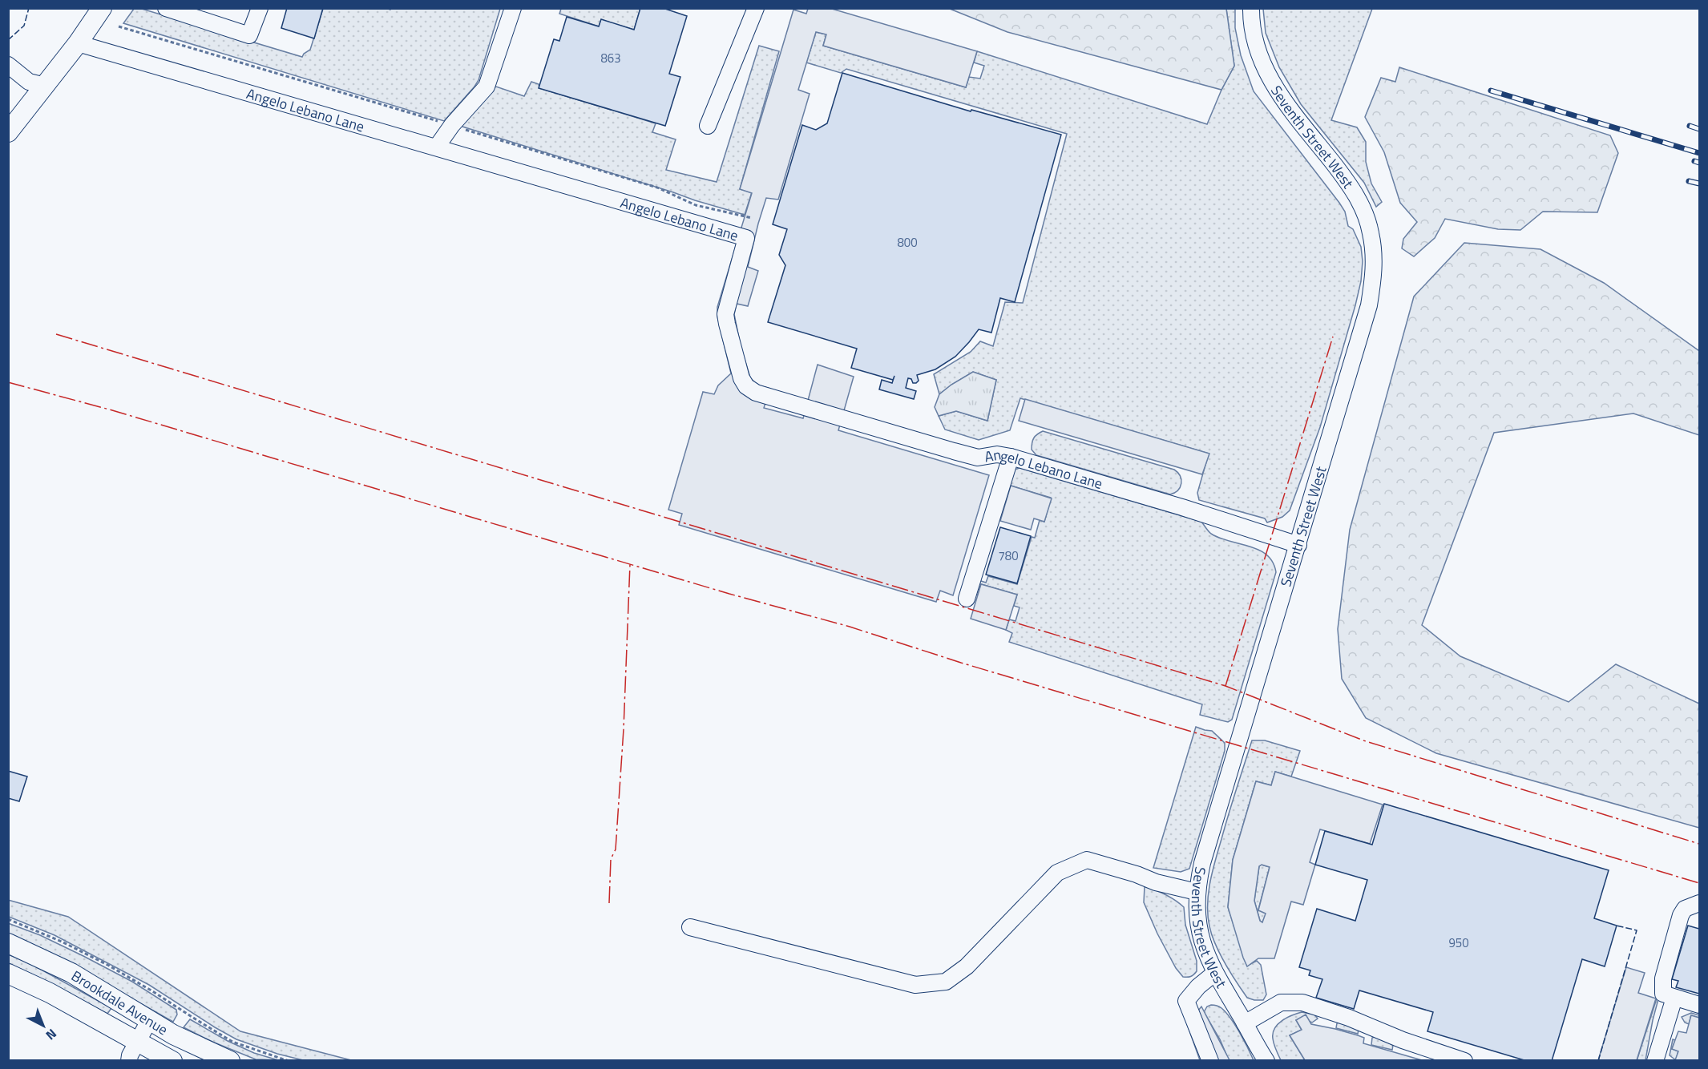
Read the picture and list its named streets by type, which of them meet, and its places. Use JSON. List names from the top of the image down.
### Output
{
  "streets": {
    "main road": ["Brookdale Avenue"],
    "street": ["Angelo Lebano Lane", "Seventh Street West"]
  },
  "crossings": [
    ["Angelo Lebano Lane", "Seventh Street West"]
  ],
  "house_numbers": [
    "863",
    "800",
    "780",
    "950"
  ],
  "north": "bottom right"
}
